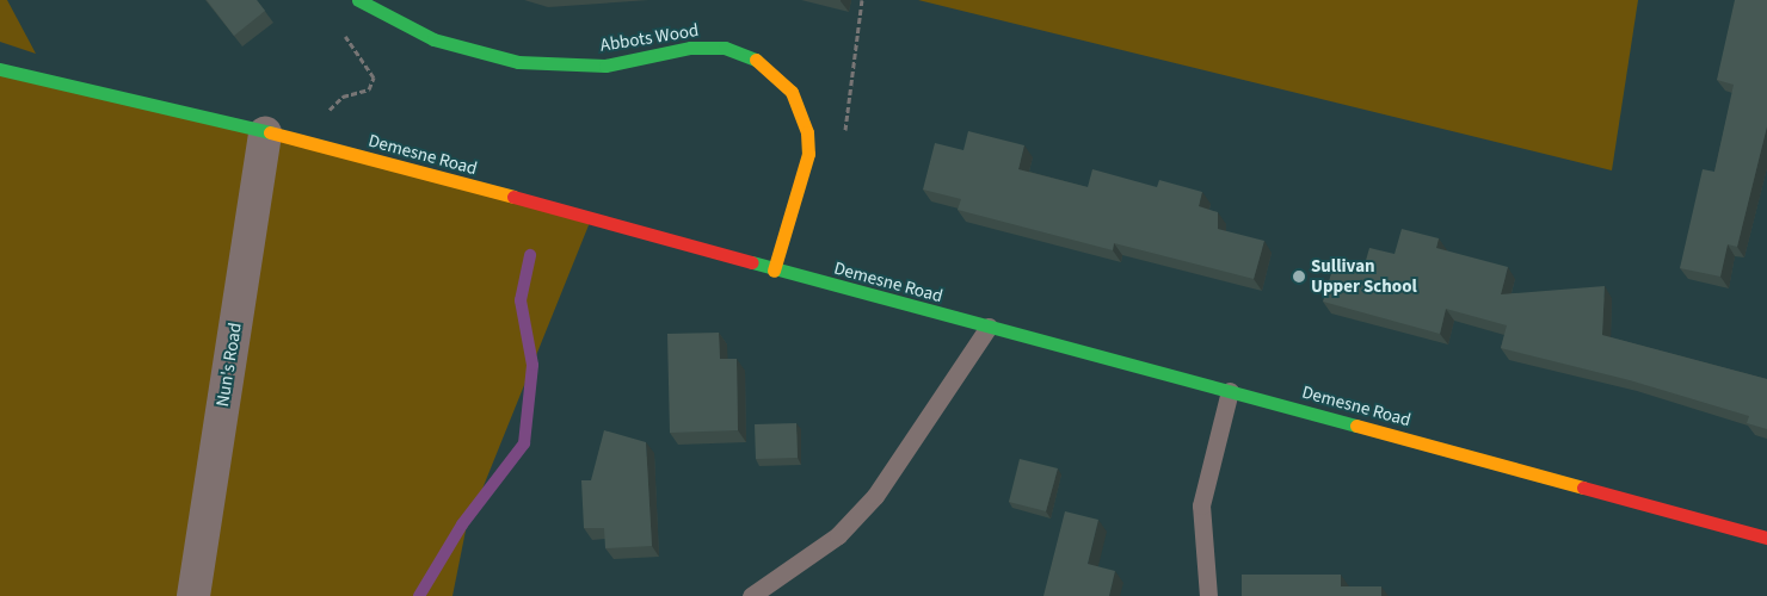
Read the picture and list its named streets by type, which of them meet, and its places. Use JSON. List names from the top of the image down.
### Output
{
  "streets": {
    "street": ["Abbots Wood", "Demesne Road", "Nun's Road"]
  },
  "crossings": [
    ["Abbots Wood", "Demesne Road"],
    ["Demesne Road", "Nun's Road"]
  ],
  "places": ["Sullivan Upper School"]
}
